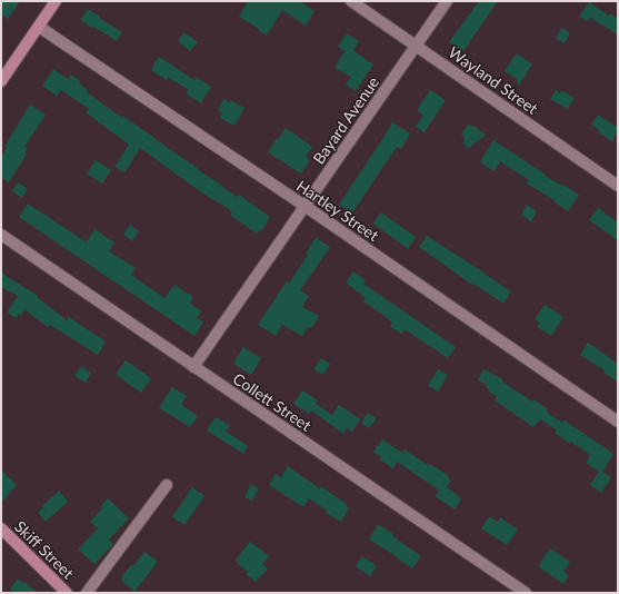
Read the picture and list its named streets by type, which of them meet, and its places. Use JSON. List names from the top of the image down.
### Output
{
  "streets": {
    "main road": ["Skiff Street"],
    "street": [
      "Wayland Street",
      "Bayard Avenue",
      "Hartley Street",
      "Collett Street"
    ]
  },
  "crossings": [
    ["Wayland Street", "Bayard Avenue"],
    ["Bayard Avenue", "Hartley Street"],
    ["Bayard Avenue", "Collett Street"]
  ]
}
